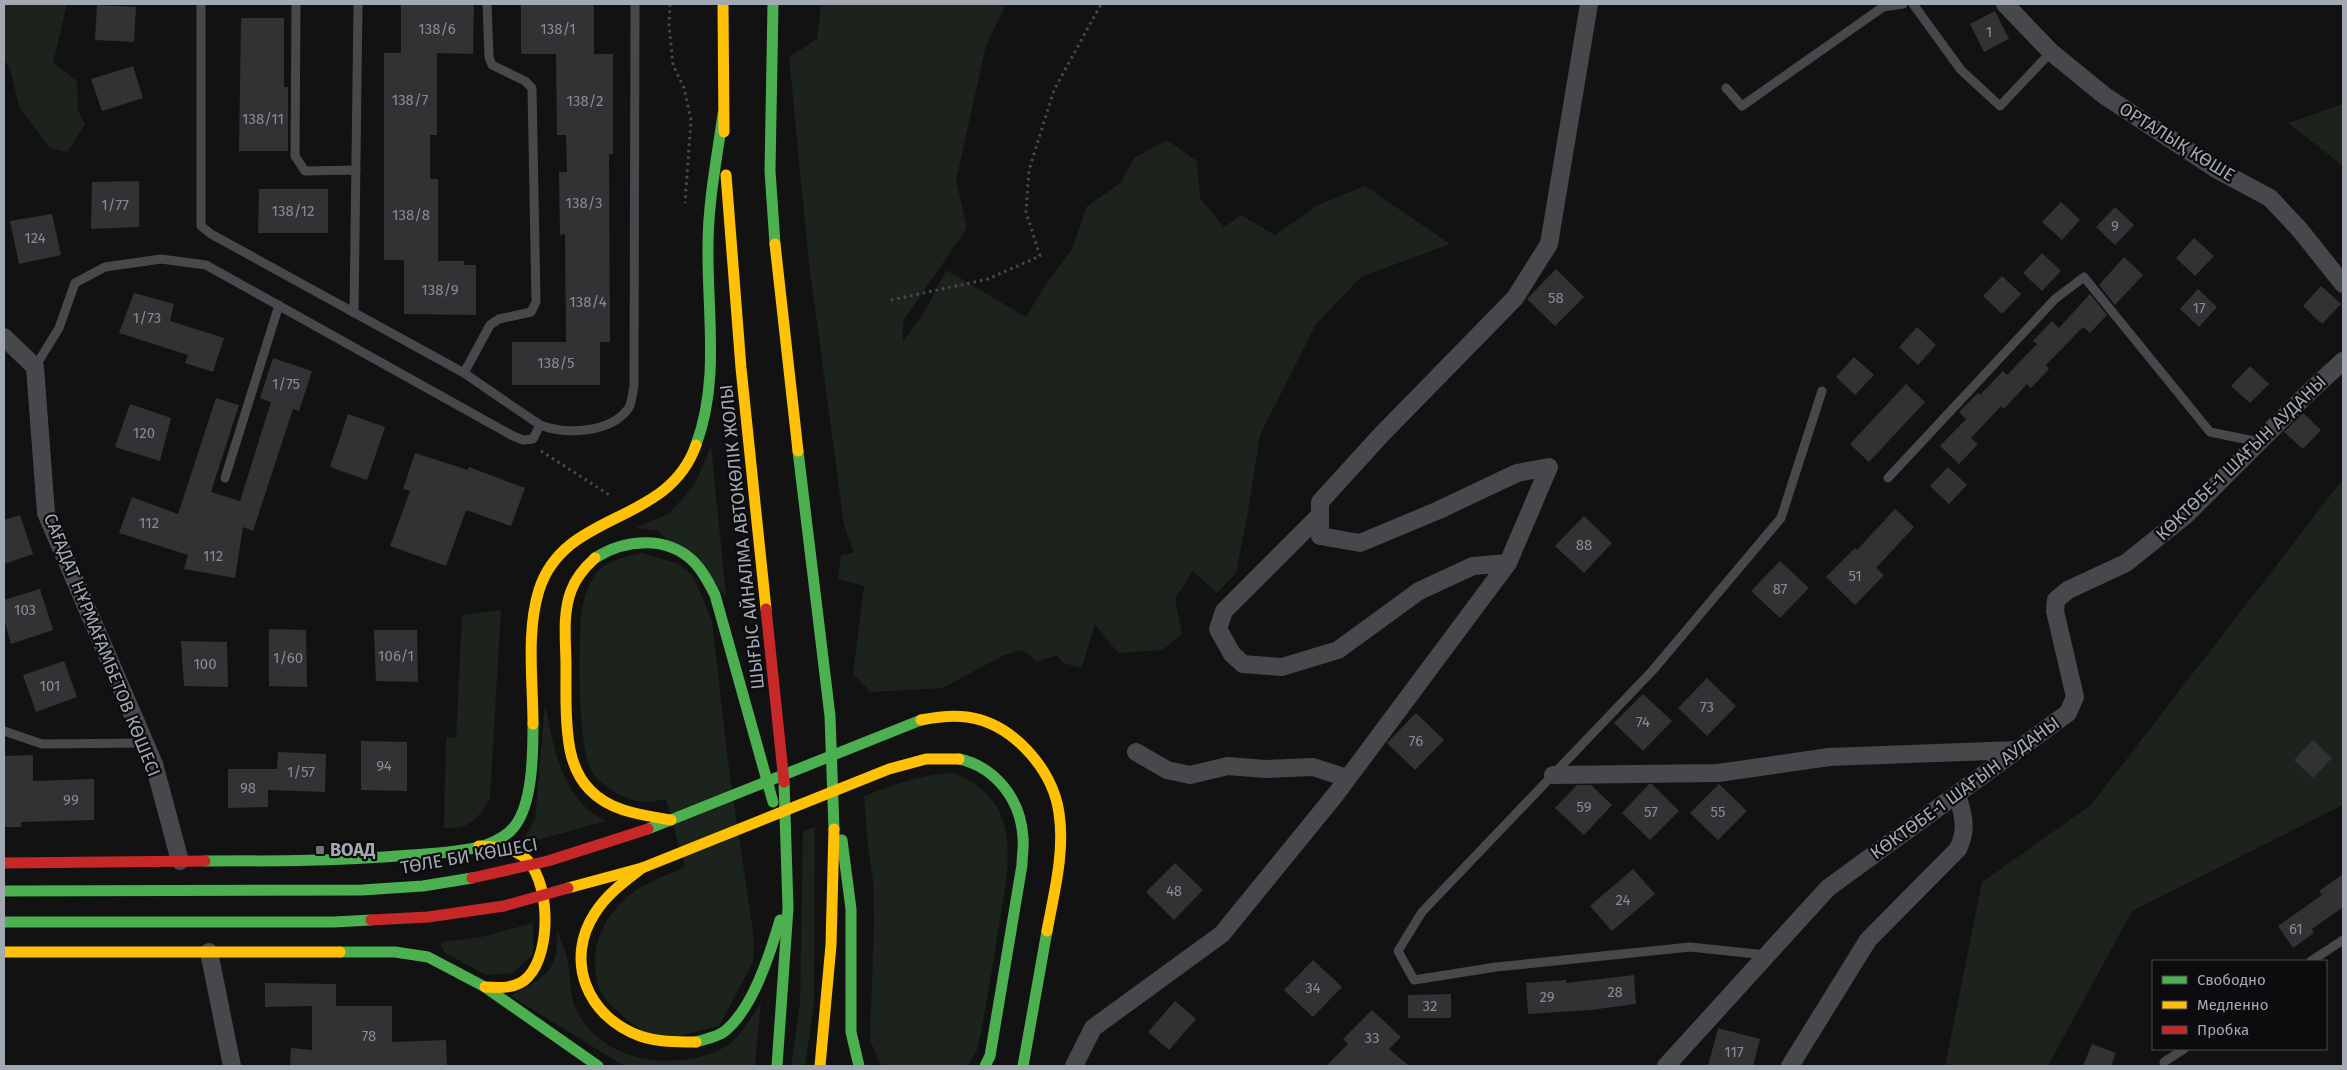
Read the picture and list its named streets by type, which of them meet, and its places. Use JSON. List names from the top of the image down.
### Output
{
  "streets": {
    "main road": ["ШЫҒЫС АЙНАЛМА АВТОКӨЛІК ЖОЛЫ", "ТӨЛЕ БИ КӨШЕСІ"],
    "street": ["ОРТАЛЫҚ КӨШЕ", "КӨКТӨБЕ-1 ШАҒЫН АУДАНЫ", "САҒАДАТ НҰРМАҒАМБЕТОВ КӨШЕСІ"]
  },
  "places": {
    "transit": ["ВОАД"]
  },
  "house_numbers": [
    "138/6",
    "138/1",
    "1",
    "138/7",
    "138/2",
    "138/11",
    "138/3",
    "1/77",
    "138/12",
    "138/8",
    "9",
    "124",
    "138/9",
    "58",
    "138/4",
    "17",
    "1/73",
    "138/5",
    "1/75",
    "120",
    "112",
    "88",
    "112",
    "51",
    "87",
    "103",
    "106/1",
    "1/60",
    "100",
    "101",
    "73",
    "74",
    "76",
    "94",
    "1/57",
    "98",
    "99",
    "59",
    "57",
    "55",
    "48",
    "24",
    "61",
    "34",
    "28",
    "29",
    "32",
    "78",
    "33",
    "117"
  ],
  "legend": ["Свободно", "Медленно", "Пробка"]
}
